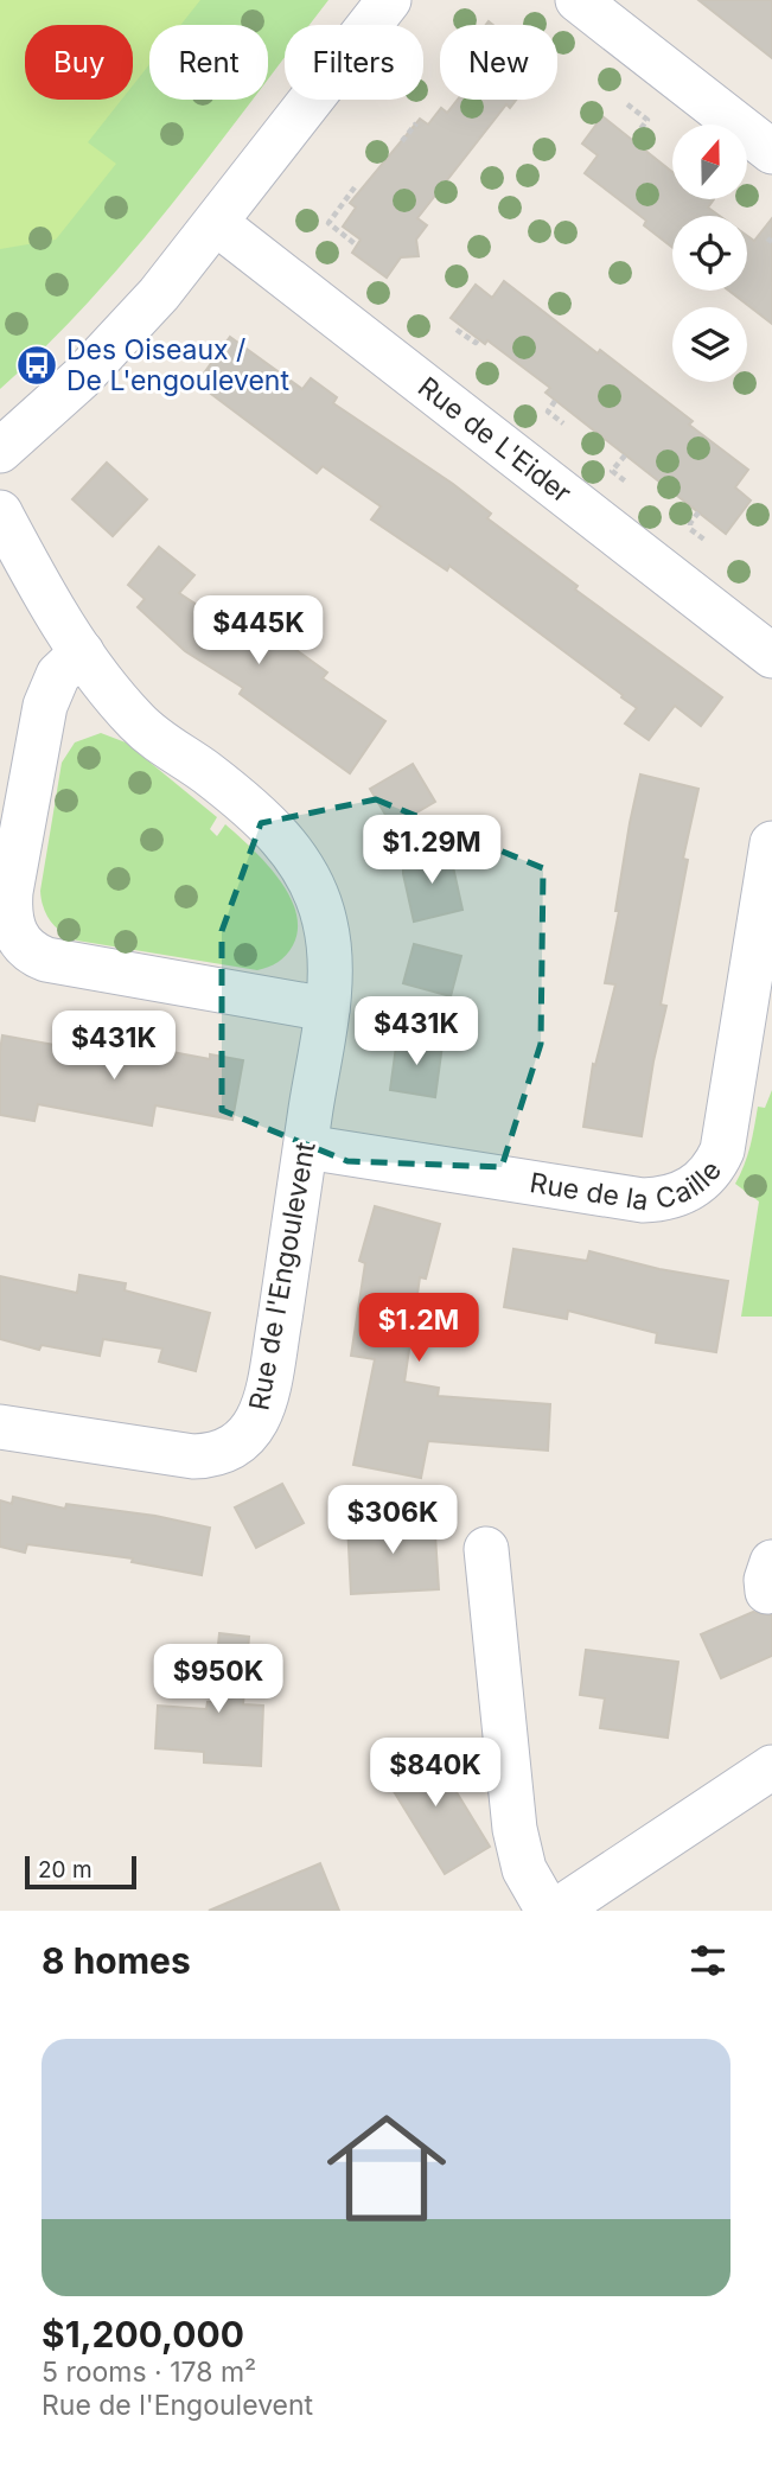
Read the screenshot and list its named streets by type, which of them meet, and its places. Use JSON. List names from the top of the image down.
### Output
{
  "streets": {
    "street": ["Rue de L'Eider", "Rue de la Caille", "Rue de l'Engoulevent"]
  },
  "crossings": [
    ["Rue de la Caille", "Rue de l'Engoulevent"]
  ],
  "places": {
    "bus stop": ["Des Oiseaux / De L'engoulevent"]
  },
  "scale_bar": "20 m",
  "north": "top",
  "page": {
    "chip": [
      "Buy",
      "Rent",
      "Filters",
      "New"
    ],
    "price": [
      "$445K",
      "$1.29M",
      "$431K",
      "$431K",
      "$1.2M",
      "$306K",
      "$950K",
      "$840K"
    ],
    "scale": "20 m",
    "heading": "8 homes",
    "list": [
      {
        "name": "$1,200,000",
        "note": "5 rooms · 178 m² · Rue de l'Engoulevent"
      }
    ]
  }
}
